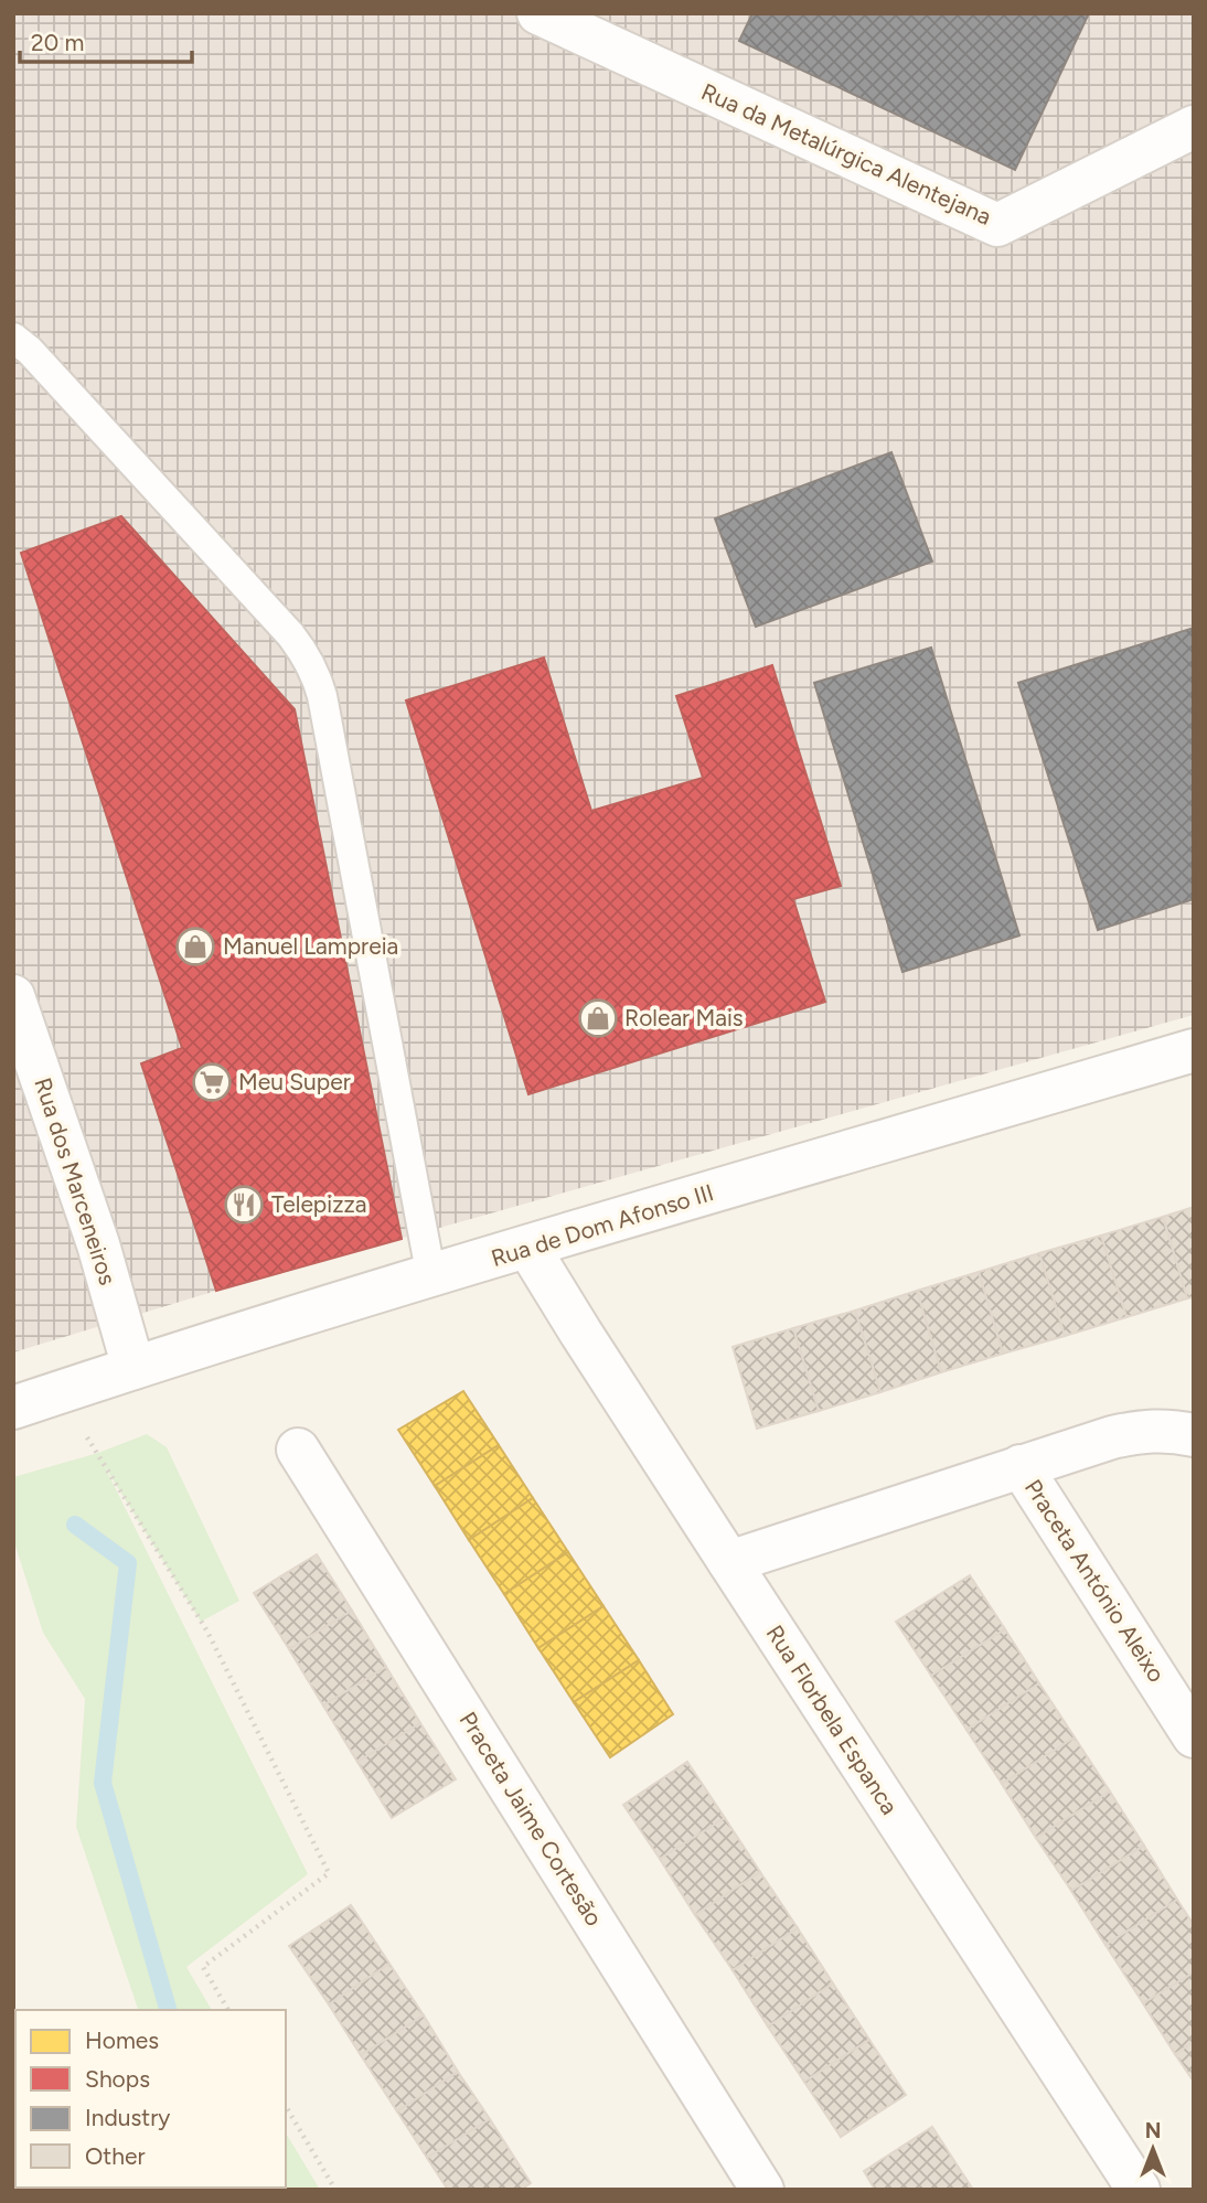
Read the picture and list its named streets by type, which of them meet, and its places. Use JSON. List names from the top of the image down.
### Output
{
  "streets": {
    "street": [
      "Rua da Metalúrgica Alentejana",
      "Rua dos Marceneiros",
      "Rua de Dom Afonso III",
      "Praceta António Aleixo",
      "Rua Florbela Espanca",
      "Praceta Jaime Cortesão"
    ]
  },
  "crossings": [
    ["Rua dos Marceneiros", "Rua de Dom Afonso III"],
    ["Rua de Dom Afonso III", "Rua Florbela Espanca"]
  ],
  "places": {
    "shop": ["Manuel Lampreia", "Rolear Mais"],
    "supermarket": ["Meu Super"],
    "restaurant": ["Telepizza"]
  },
  "legend": [
    "Homes",
    "Shops",
    "Industry",
    "Other"
  ],
  "scale_bar": "20 m",
  "north": "top"
}
